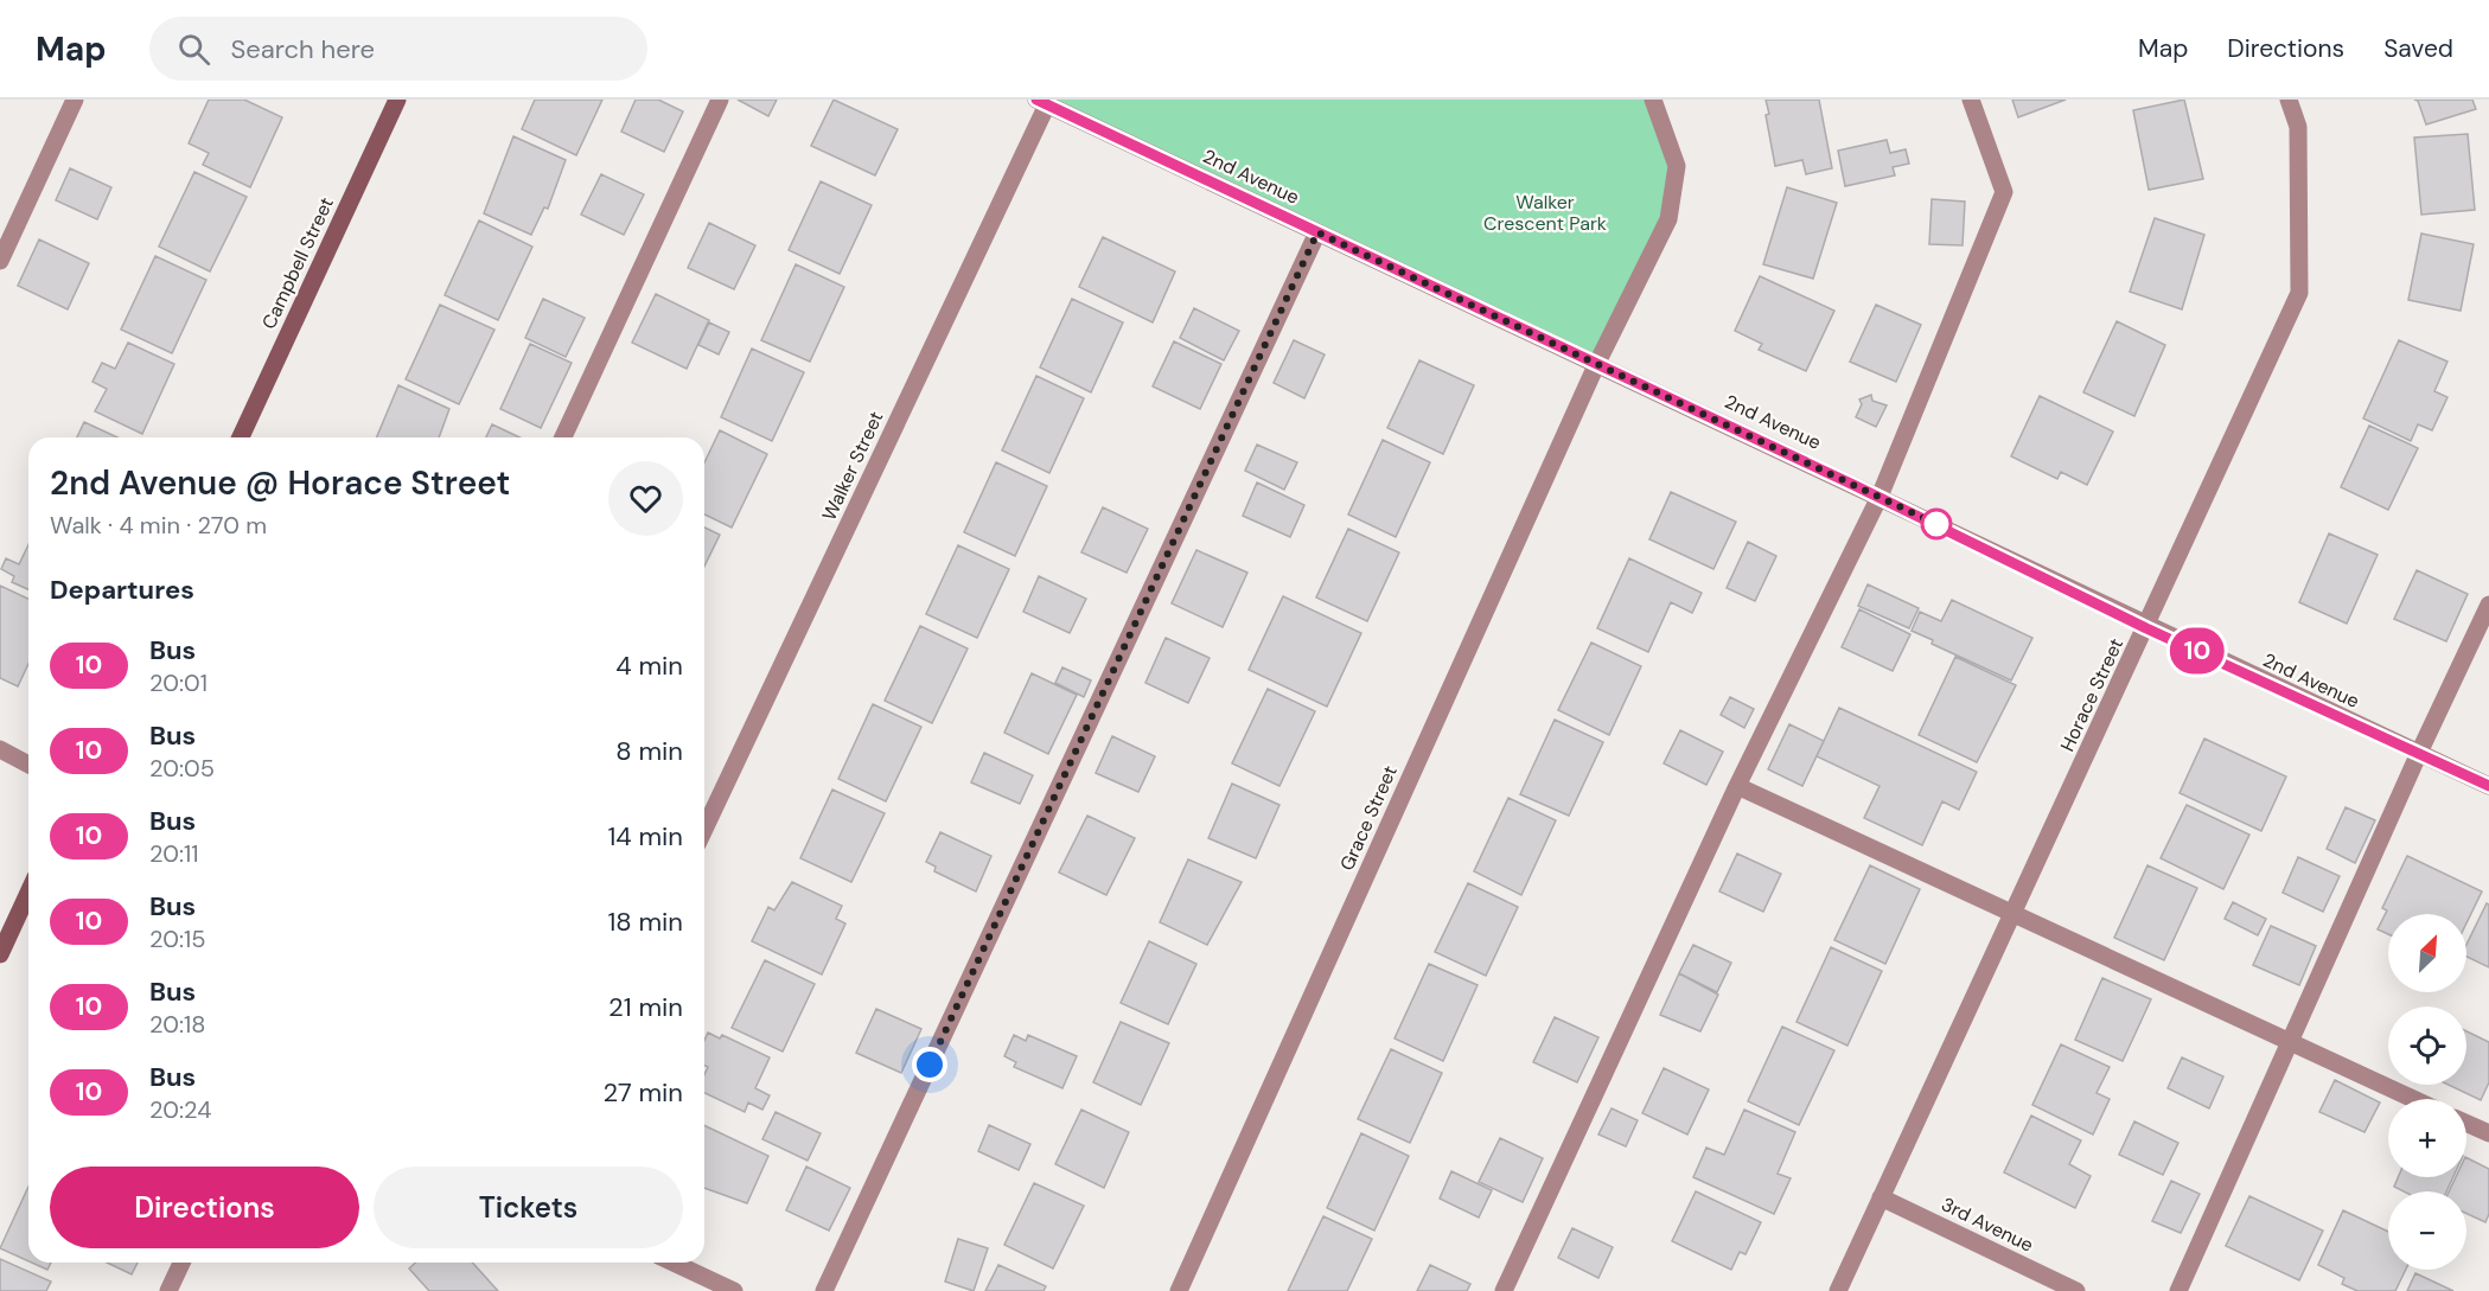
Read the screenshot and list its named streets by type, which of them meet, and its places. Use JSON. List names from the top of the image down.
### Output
{
  "streets": {
    "street": [
      "2nd Avenue",
      "Campbell Street",
      "Walker Street",
      "Horace Street",
      "Grace Street",
      "3rd Avenue"
    ]
  },
  "crossings": [
    ["2nd Avenue", "Walker Street"],
    ["2nd Avenue", "Horace Street"],
    ["2nd Avenue", "Grace Street"],
    ["Horace Street", "3rd Avenue"]
  ],
  "parks": ["Walker Crescent Park"],
  "lines": ["bus line 10"],
  "north": "top right",
  "page": {
    "header": "Map",
    "search": "Search here",
    "nav": ["Map", "Directions", "Saved"],
    "on_map": "10",
    "heading": [
      ["2nd Avenue @ Horace Street", "Walk · 4 min · 270 m"],
      "Departures"
    ],
    "list": [
      {
        "mark": "10",
        "name": "Bus",
        "note": "20:01",
        "value": "4 min"
      },
      {
        "mark": "10",
        "name": "Bus",
        "note": "20:05",
        "value": "8 min"
      },
      {
        "mark": "10",
        "name": "Bus",
        "note": "20:11",
        "value": "14 min"
      },
      {
        "mark": "10",
        "name": "Bus",
        "note": "20:15",
        "value": "18 min"
      },
      {
        "mark": "10",
        "name": "Bus",
        "note": "20:18",
        "value": "21 min"
      },
      {
        "mark": "10",
        "name": "Bus",
        "note": "20:24",
        "value": "27 min"
      }
    ],
    "map_buttons": ["+", "−"],
    "buttons": ["Directions", "Tickets"]
  }
}
